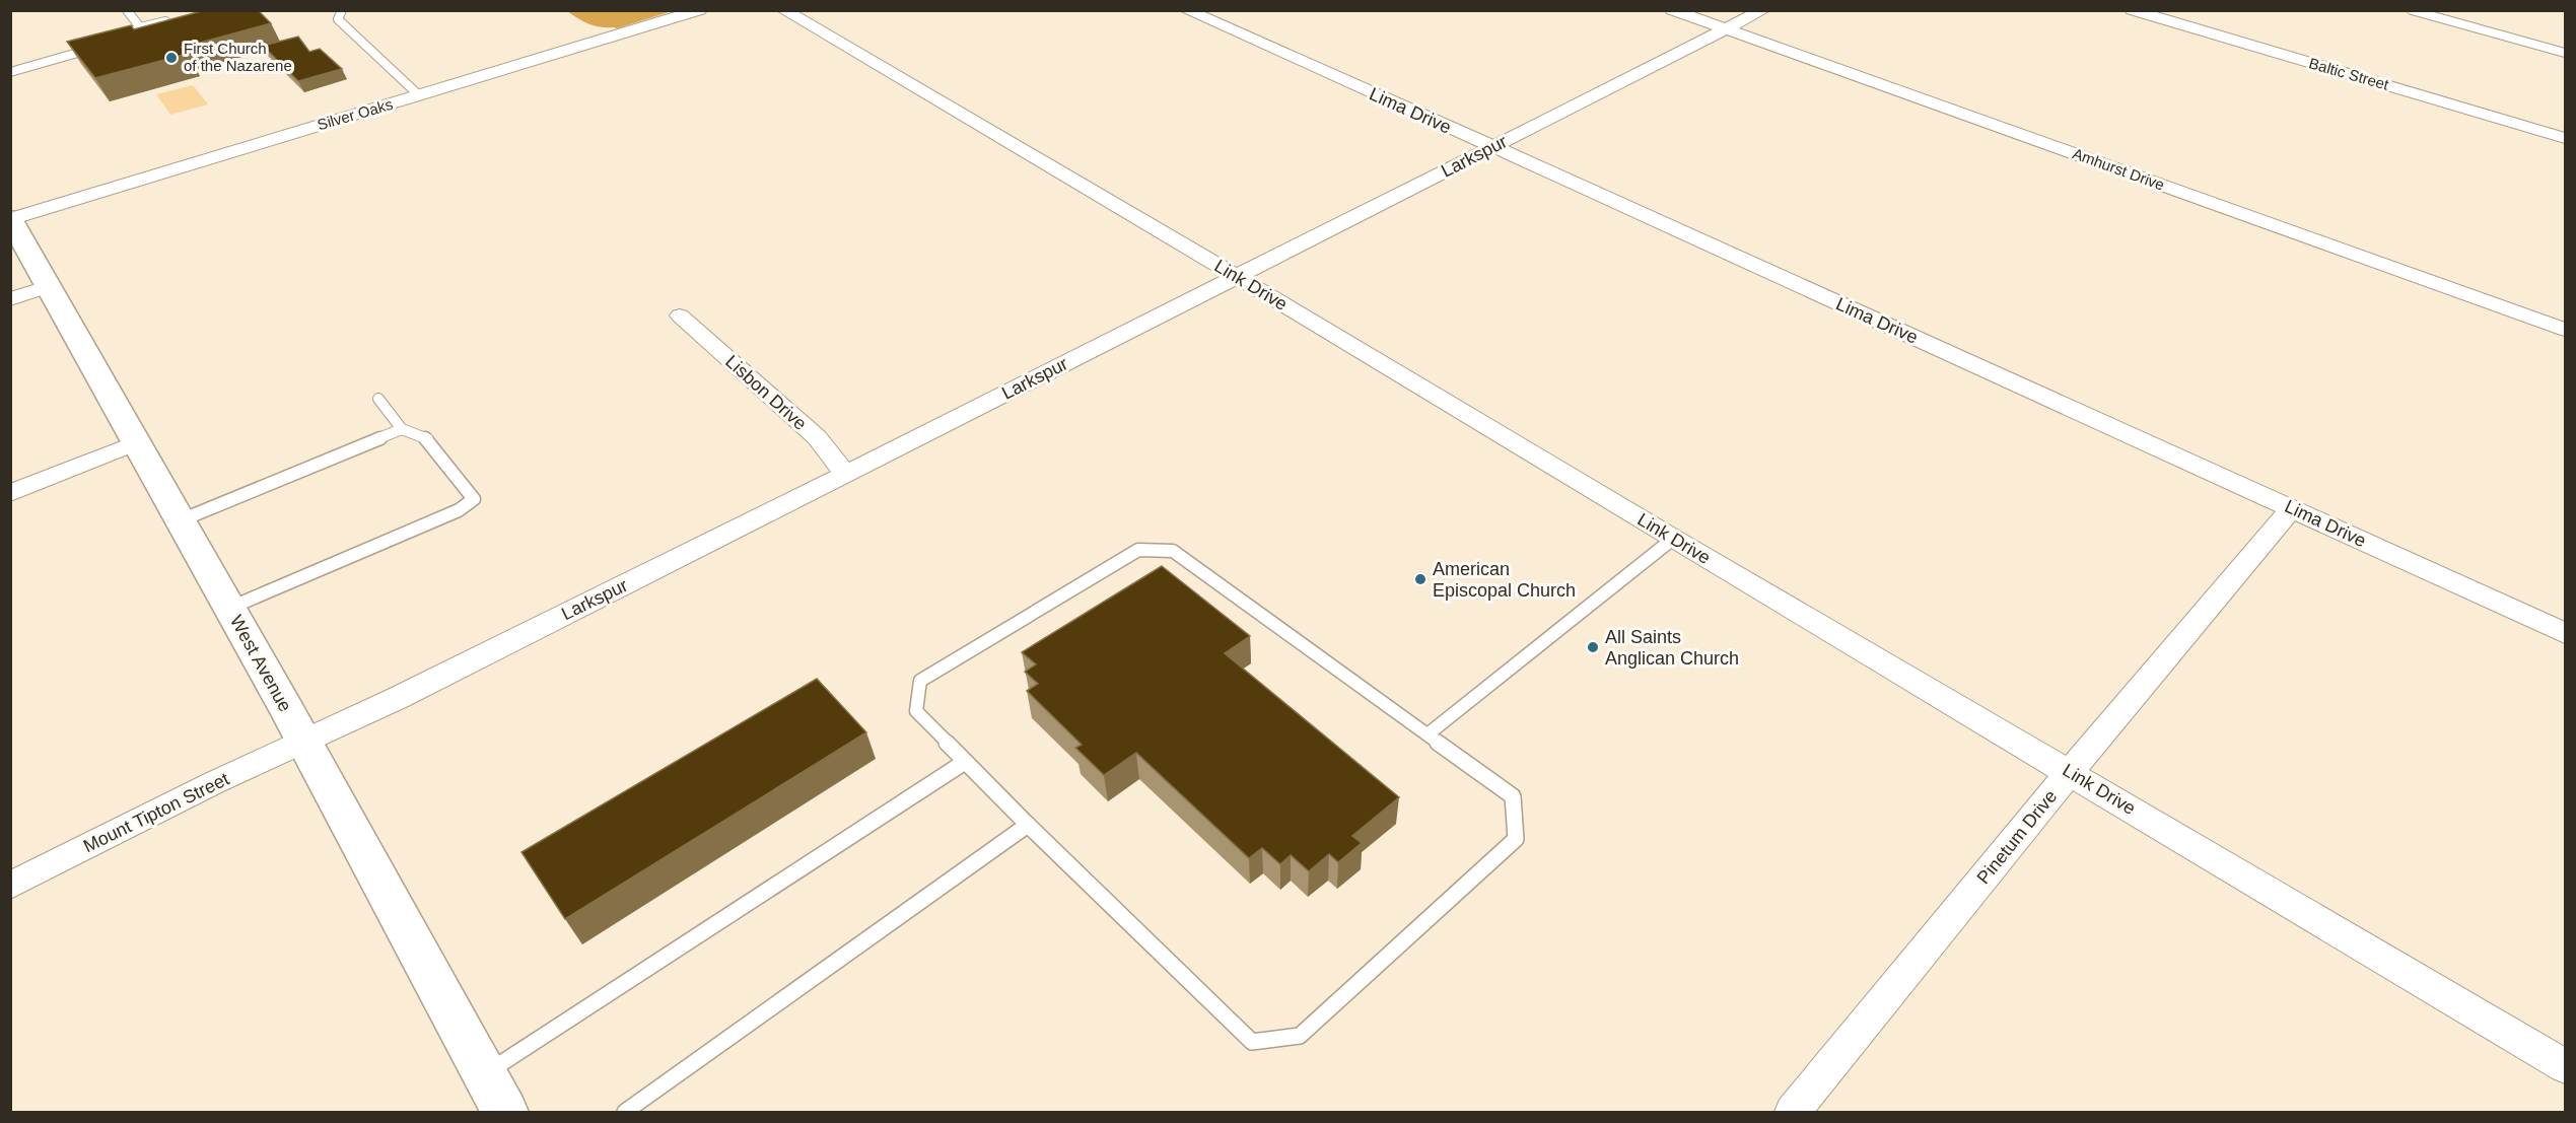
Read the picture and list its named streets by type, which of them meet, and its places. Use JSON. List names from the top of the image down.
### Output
{
  "streets": {
    "main road": ["West Avenue"],
    "street": [
      "Baltic Street",
      "Lima Drive",
      "Silver Oaks",
      "Larkspur",
      "Amhurst Drive",
      "Link Drive",
      "Lisbon Drive",
      "Mount Tipton Street",
      "Pinetum Drive"
    ]
  },
  "crossings": [
    ["Lima Drive", "Larkspur"],
    ["Lima Drive", "Pinetum Drive"],
    ["Silver Oaks", "West Avenue"],
    ["Larkspur", "Amhurst Drive"],
    ["Larkspur", "Link Drive"],
    ["Larkspur", "Lisbon Drive"],
    ["Larkspur", "West Avenue"],
    ["Larkspur", "Mount Tipton Street"],
    ["Link Drive", "Pinetum Drive"],
    ["West Avenue", "Mount Tipton Street"]
  ],
  "places": ["First Church of the Nazarene", "American Episcopal Church", "All Saints Anglican Church"]
}
